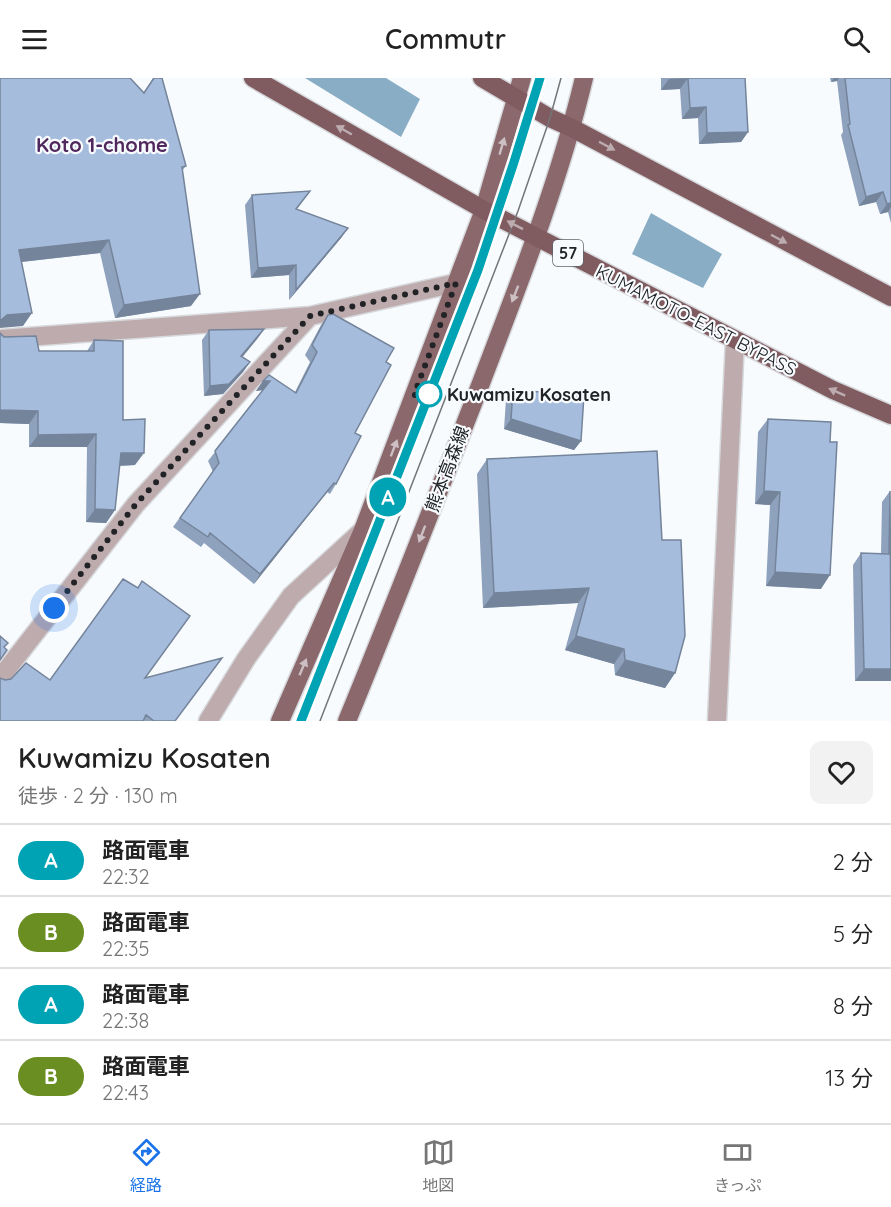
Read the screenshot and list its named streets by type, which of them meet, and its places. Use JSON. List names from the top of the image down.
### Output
{
  "streets": {
    "highway": ["57", "KUMAMOTO-EAST BYPASS"],
    "main road": ["熊本高森線"]
  },
  "crossings": [
    ["KUMAMOTO-EAST BYPASS", "熊本高森線"]
  ],
  "districts": ["Koto 1-chome"],
  "places": ["Kuwamizu Kosaten"],
  "lines": ["tram line A"],
  "page": {
    "header": "Commutr",
    "on_map": "A",
    "heading": ["Kuwamizu Kosaten", "徒歩 · 2 分 · 130 m"],
    "list": [
      {
        "mark": "A",
        "name": "路面電車",
        "note": "22:32",
        "value": "2 分"
      },
      {
        "mark": "B",
        "name": "路面電車",
        "note": "22:35",
        "value": "5 分"
      },
      {
        "mark": "A",
        "name": "路面電車",
        "note": "22:38",
        "value": "8 分"
      },
      {
        "mark": "B",
        "name": "路面電車",
        "note": "22:43",
        "value": "13 分"
      }
    ],
    "tabs": ["経路", "地図", "きっぷ"]
  }
}
